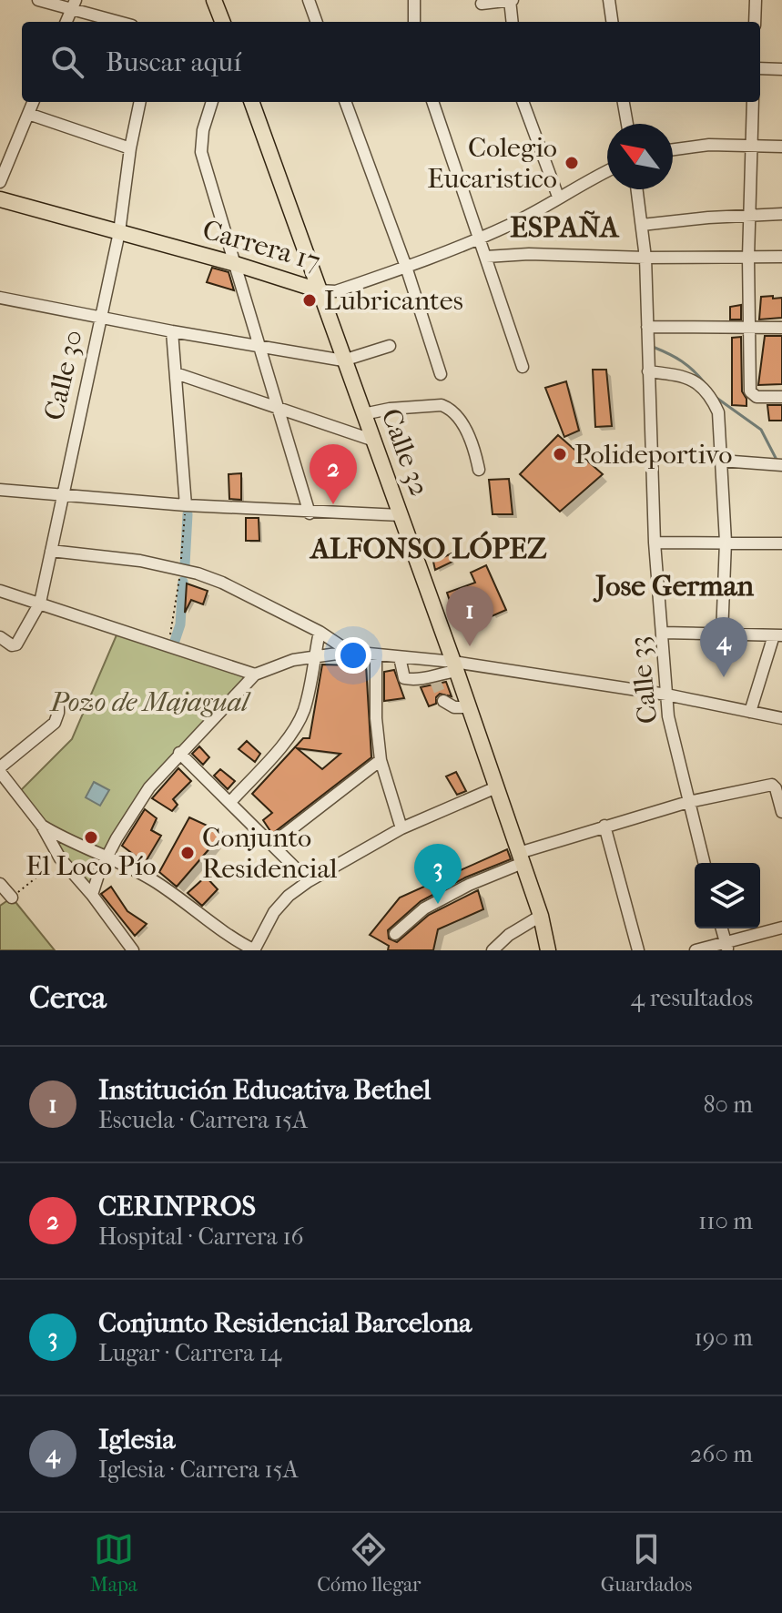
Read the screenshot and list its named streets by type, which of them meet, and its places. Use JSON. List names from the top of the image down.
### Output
{
  "streets": {
    "main road": ["Carrera 17", "Calle 32"],
    "street": ["Calle 30", "Calle 33"]
  },
  "crossings": [
    ["Carrera 17", "Calle 30"],
    ["Carrera 17", "Calle 32"]
  ],
  "districts": ["ESPAÑA", "ALFONSO LÓPEZ", "Jose German"],
  "parks": ["Pozo de Majagual"],
  "places": [
    "Colegio Eucaristico",
    "Lubricantes",
    "Polideportivo",
    "El Loco Pío",
    "Conjunto Residencial"
  ],
  "north": "top left",
  "page": {
    "search": "Buscar aquí",
    "pins": [
      "2",
      "1",
      "4",
      "3"
    ],
    "heading": ["Cerca", "4 resultados"],
    "list": [
      {
        "mark": "1",
        "name": "Institución Educativa Bethel",
        "note": "Escuela · Carrera 15A",
        "value": "80 m"
      },
      {
        "mark": "2",
        "name": "CERINPROS",
        "note": "Hospital · Carrera 16",
        "value": "110 m"
      },
      {
        "mark": "3",
        "name": "Conjunto Residencial Barcelona",
        "note": "Lugar · Carrera 14",
        "value": "190 m"
      },
      {
        "mark": "4",
        "name": "Iglesia",
        "note": "Iglesia · Carrera 15A",
        "value": "260 m"
      }
    ],
    "nav": ["Mapa", "Cómo llegar", "Guardados"]
  }
}
